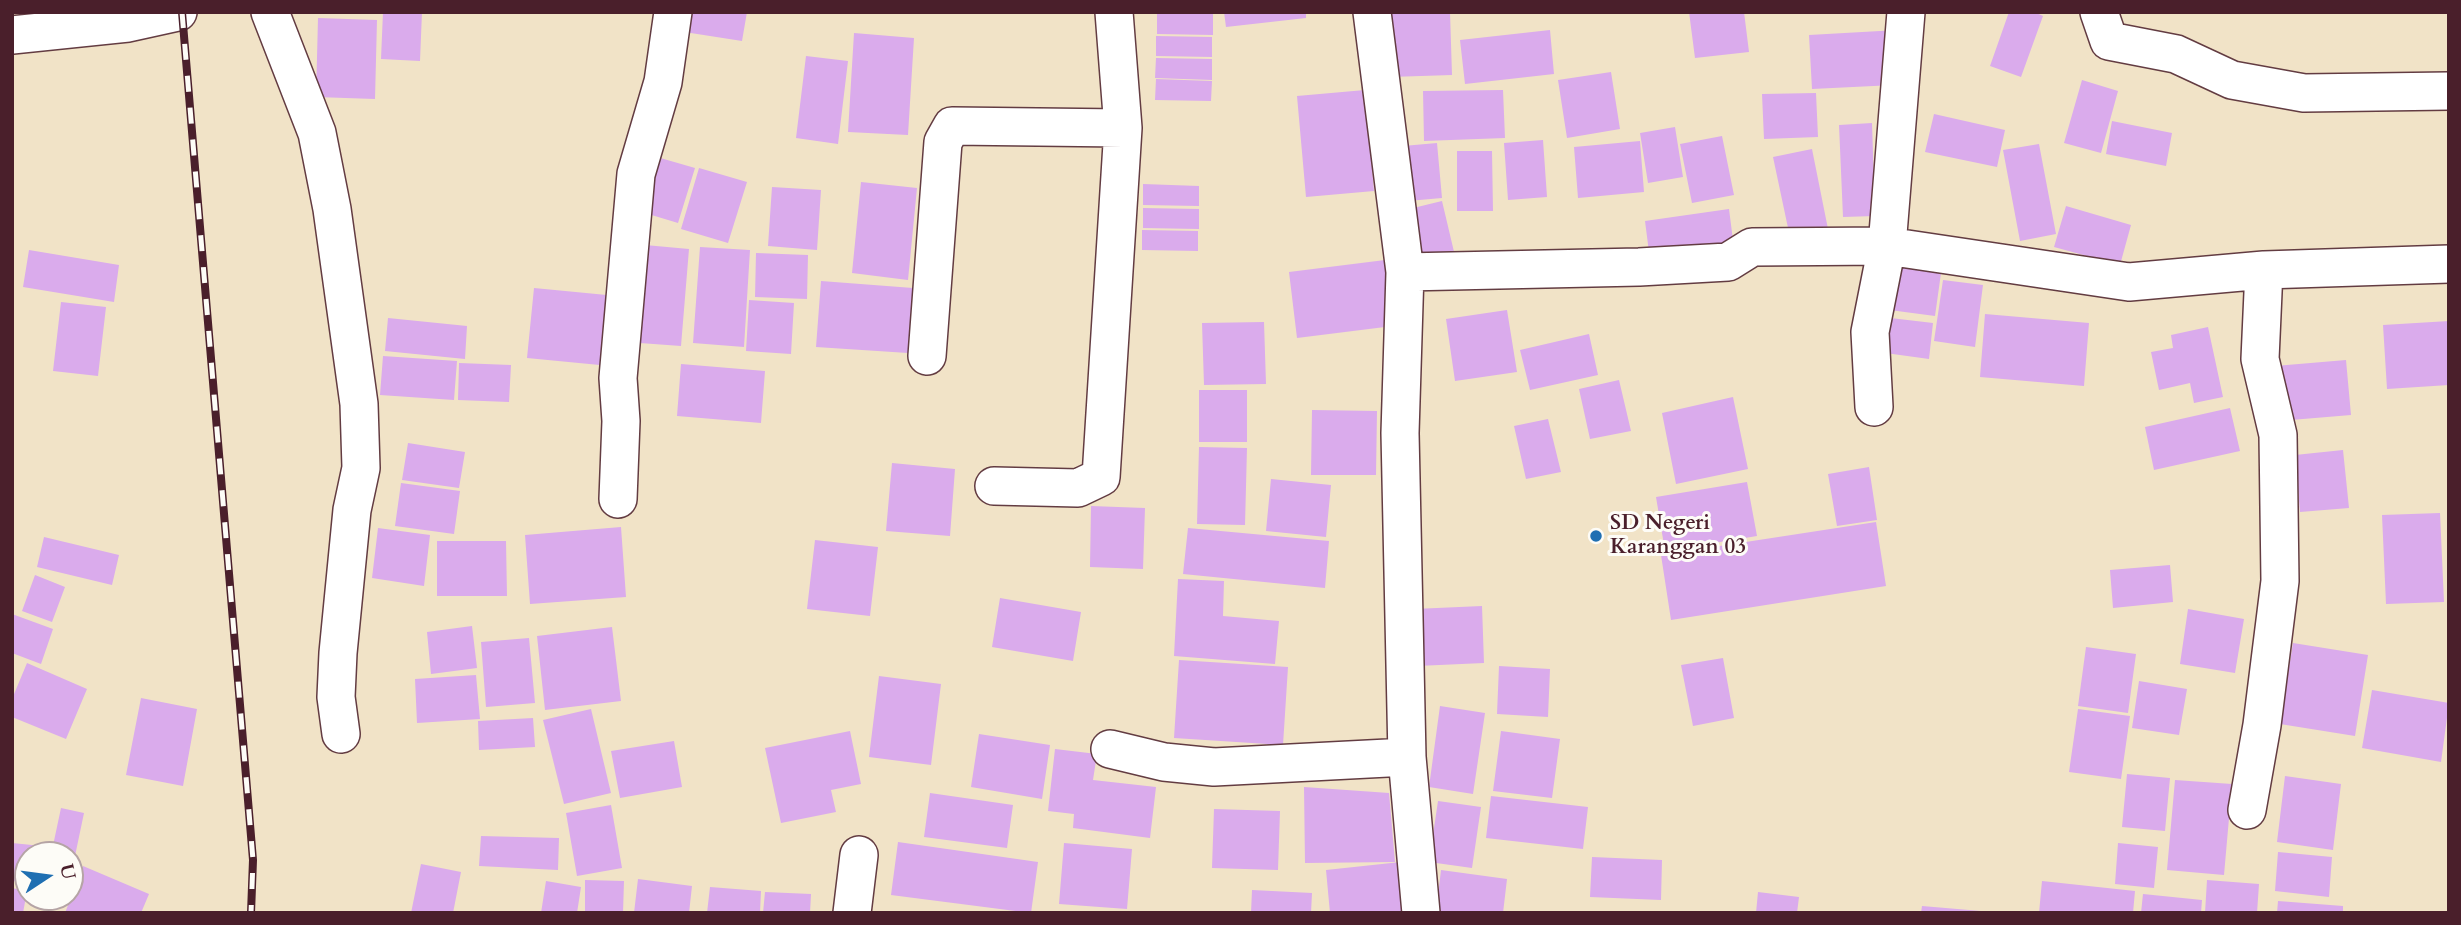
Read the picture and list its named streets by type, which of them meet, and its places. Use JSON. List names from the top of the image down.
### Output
{
  "places": ["SD Negeri Karanggan 03"],
  "north": "right"
}
